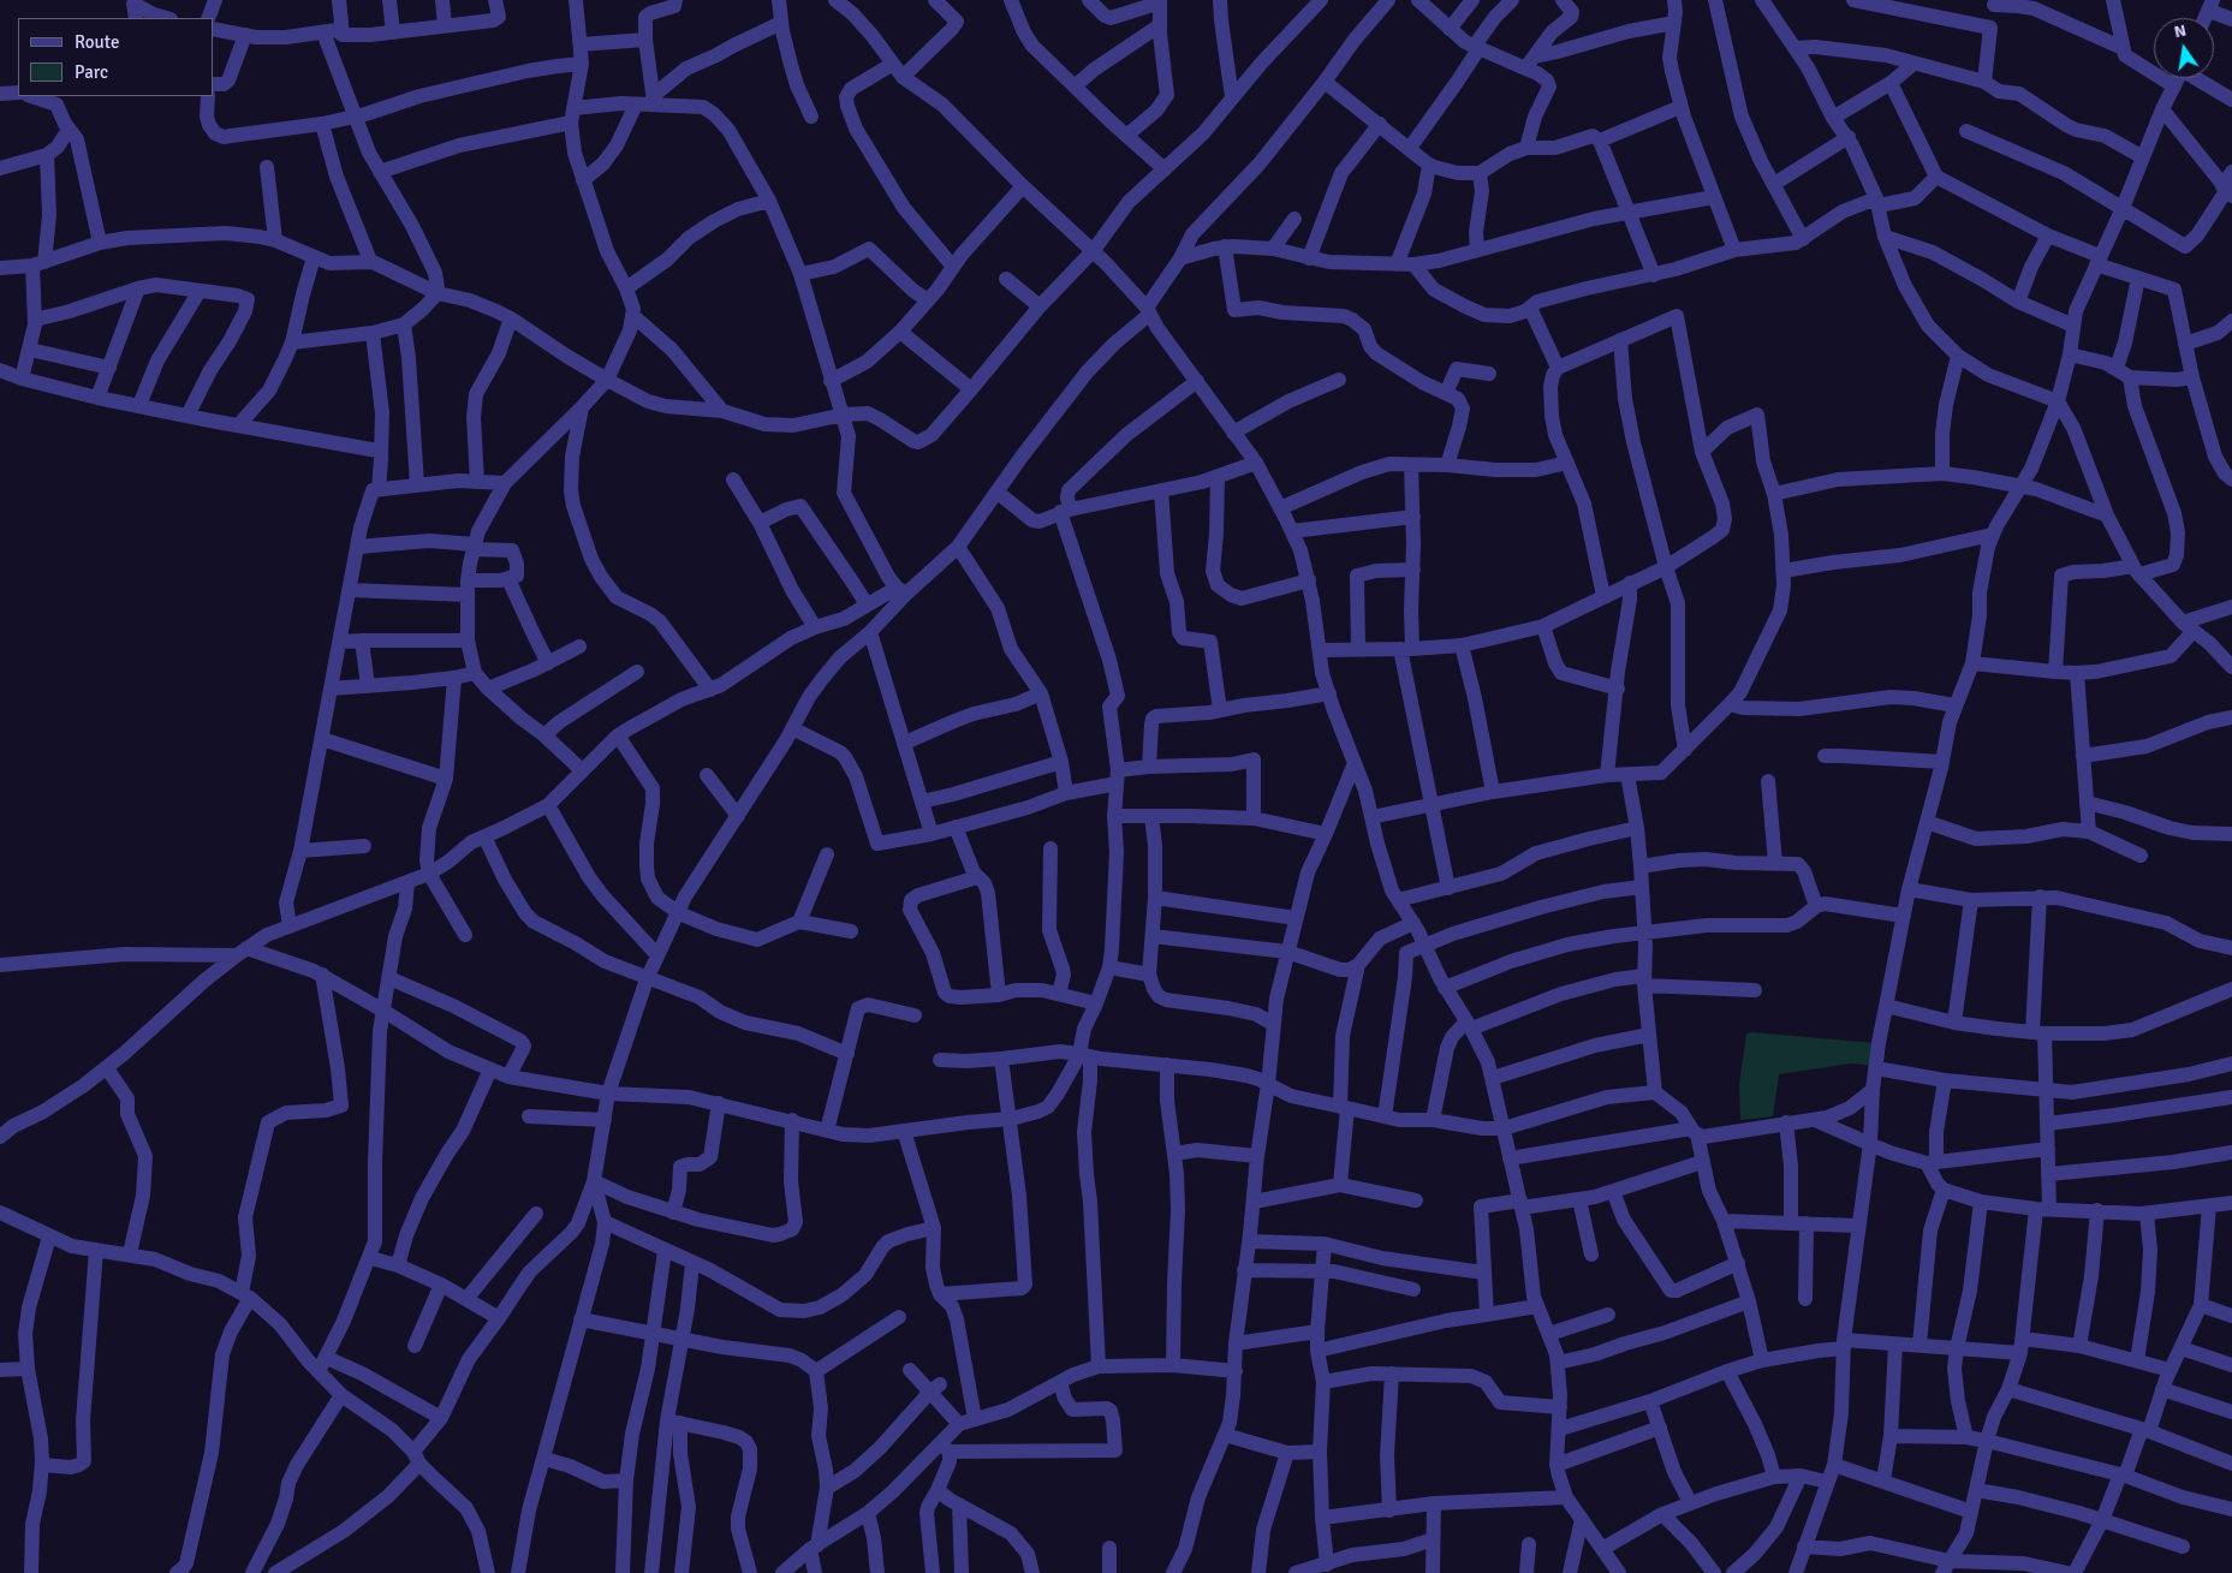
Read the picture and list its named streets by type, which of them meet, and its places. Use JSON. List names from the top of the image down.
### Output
{
  "legend": ["Route", "Parc"],
  "north": "top"
}
